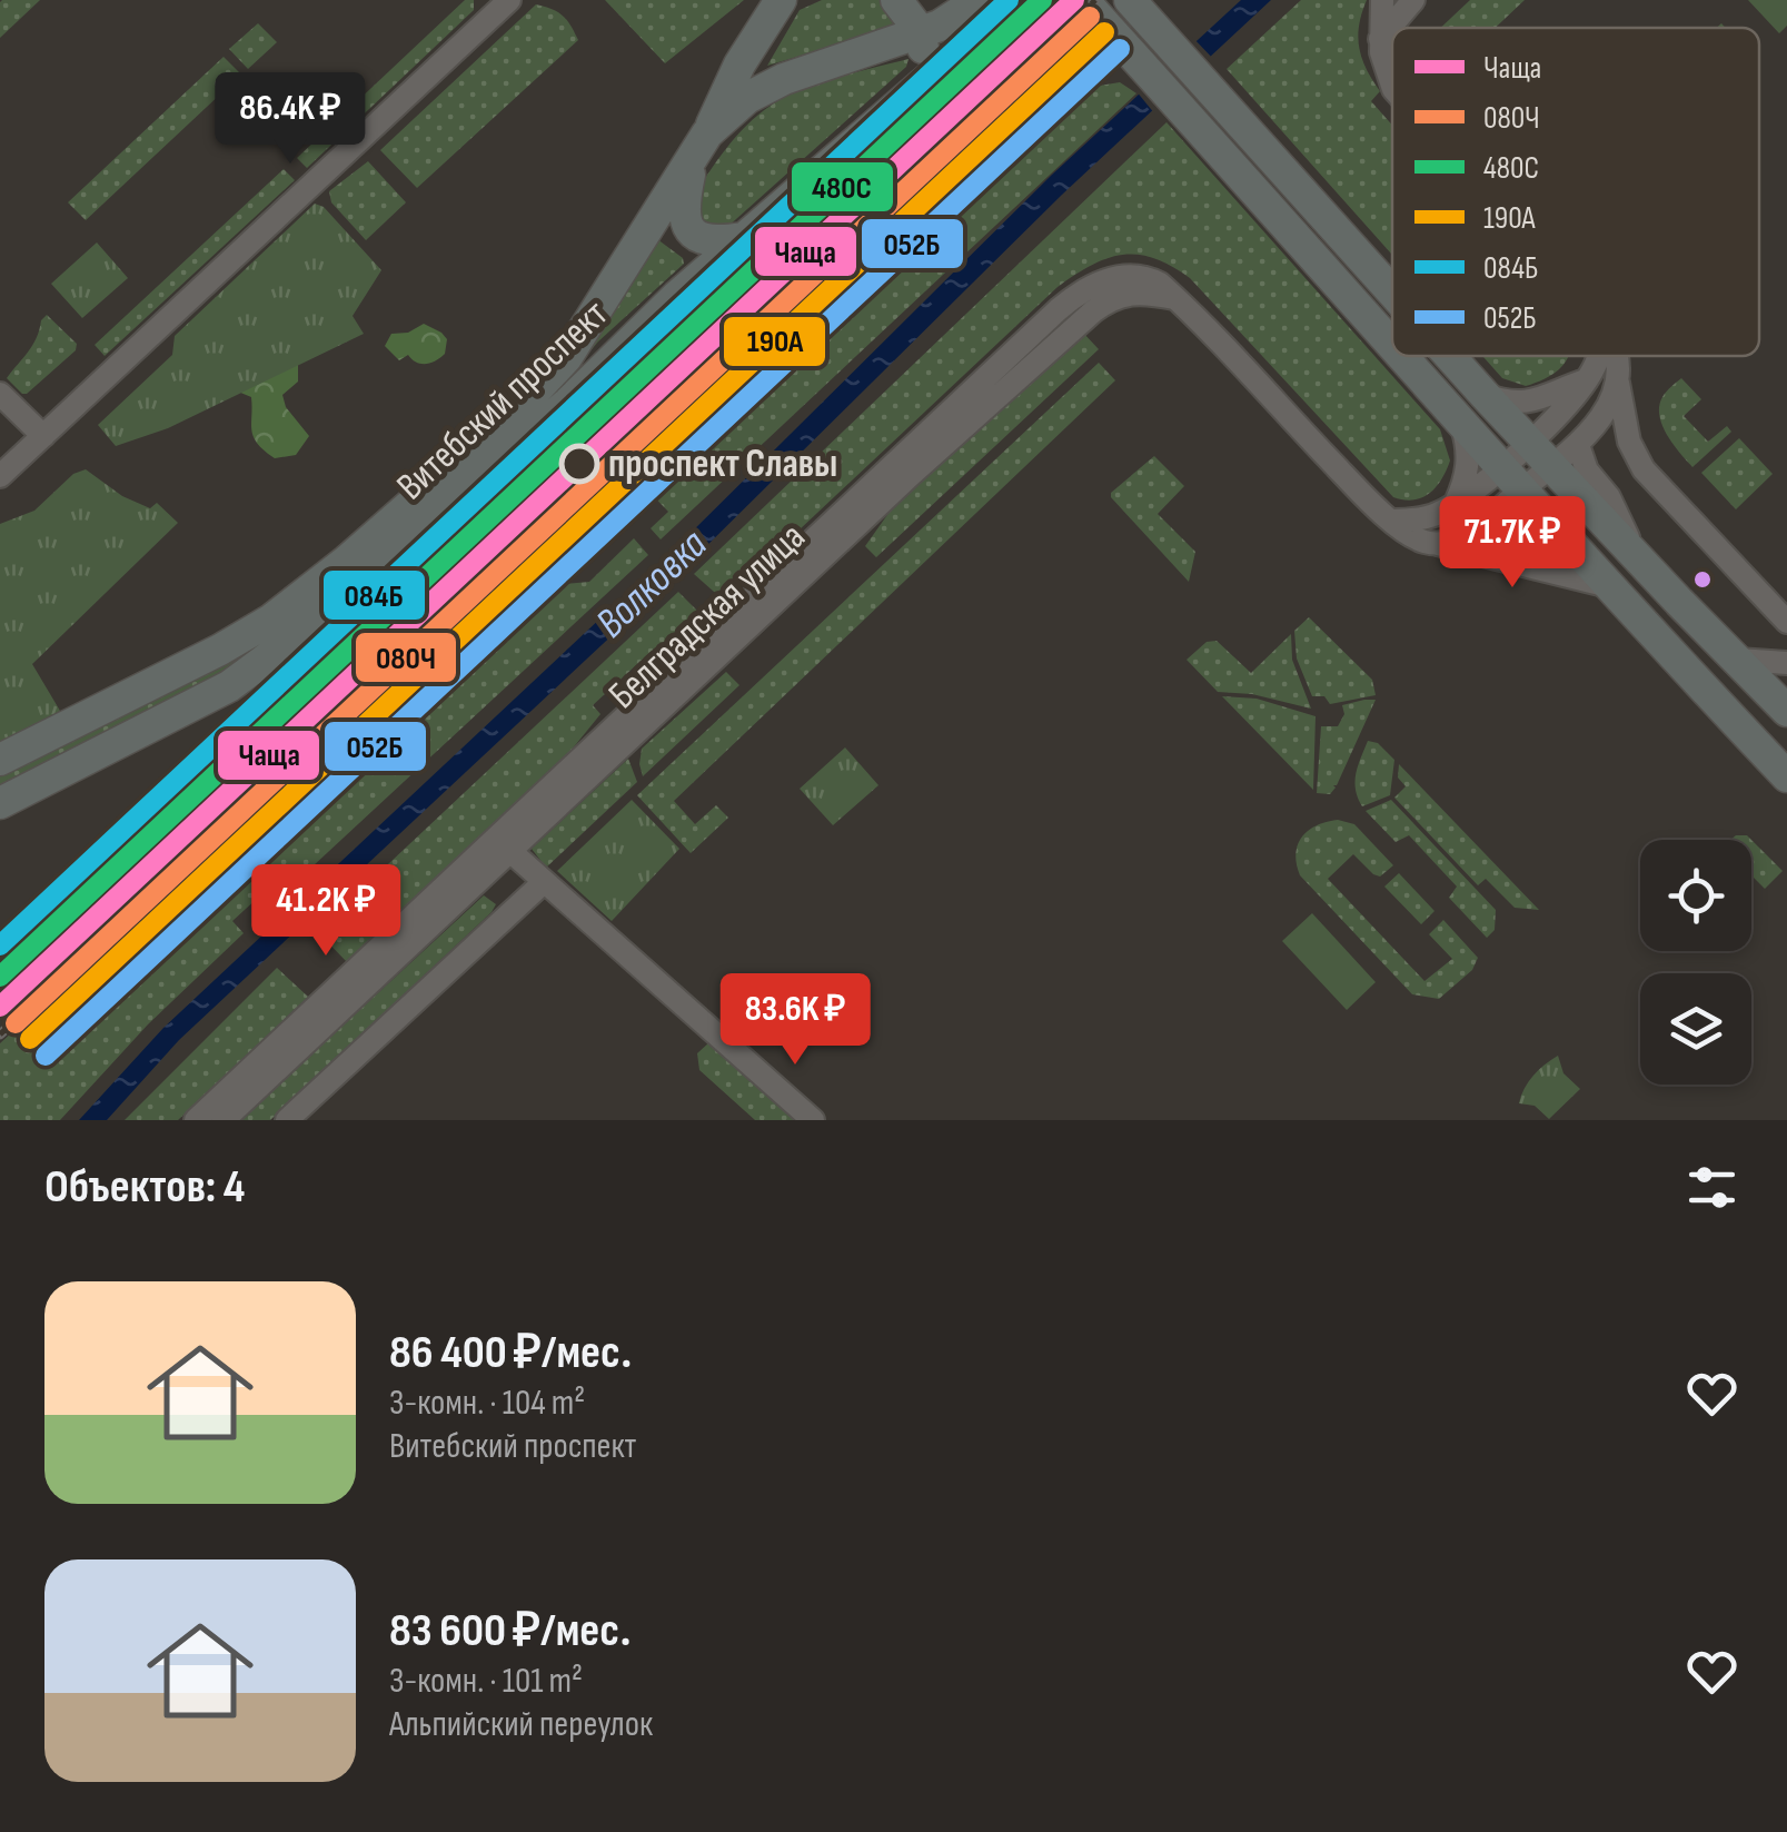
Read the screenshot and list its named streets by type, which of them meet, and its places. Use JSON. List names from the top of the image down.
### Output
{
  "streets": {
    "main road": ["Витебский проспект"],
    "street": ["Белградская улица"]
  },
  "water": ["Волковка"],
  "places": ["проспект Славы"],
  "lines": [
    "transit line Чаща",
    "transit line 480С",
    "transit line 084Б",
    "transit line 080Ч",
    "transit line 190А",
    "transit line 052Б"
  ],
  "legend": [
    "Чаща",
    "080Ч",
    "480С",
    "190А",
    "084Б",
    "052Б"
  ],
  "page": {
    "price": [
      "86.4K ₽",
      "71.7K ₽",
      "41.2K ₽",
      "83.6K ₽"
    ],
    "heading": "Объектов: 4",
    "list": [
      {
        "name": "86 400 ₽/мес.",
        "note": "3-комн. · 104 m² · Витебский проспект"
      },
      {
        "name": "83 600 ₽/мес.",
        "note": "3-комн. · 101 m² · Альпийский переулок"
      }
    ]
  }
}
